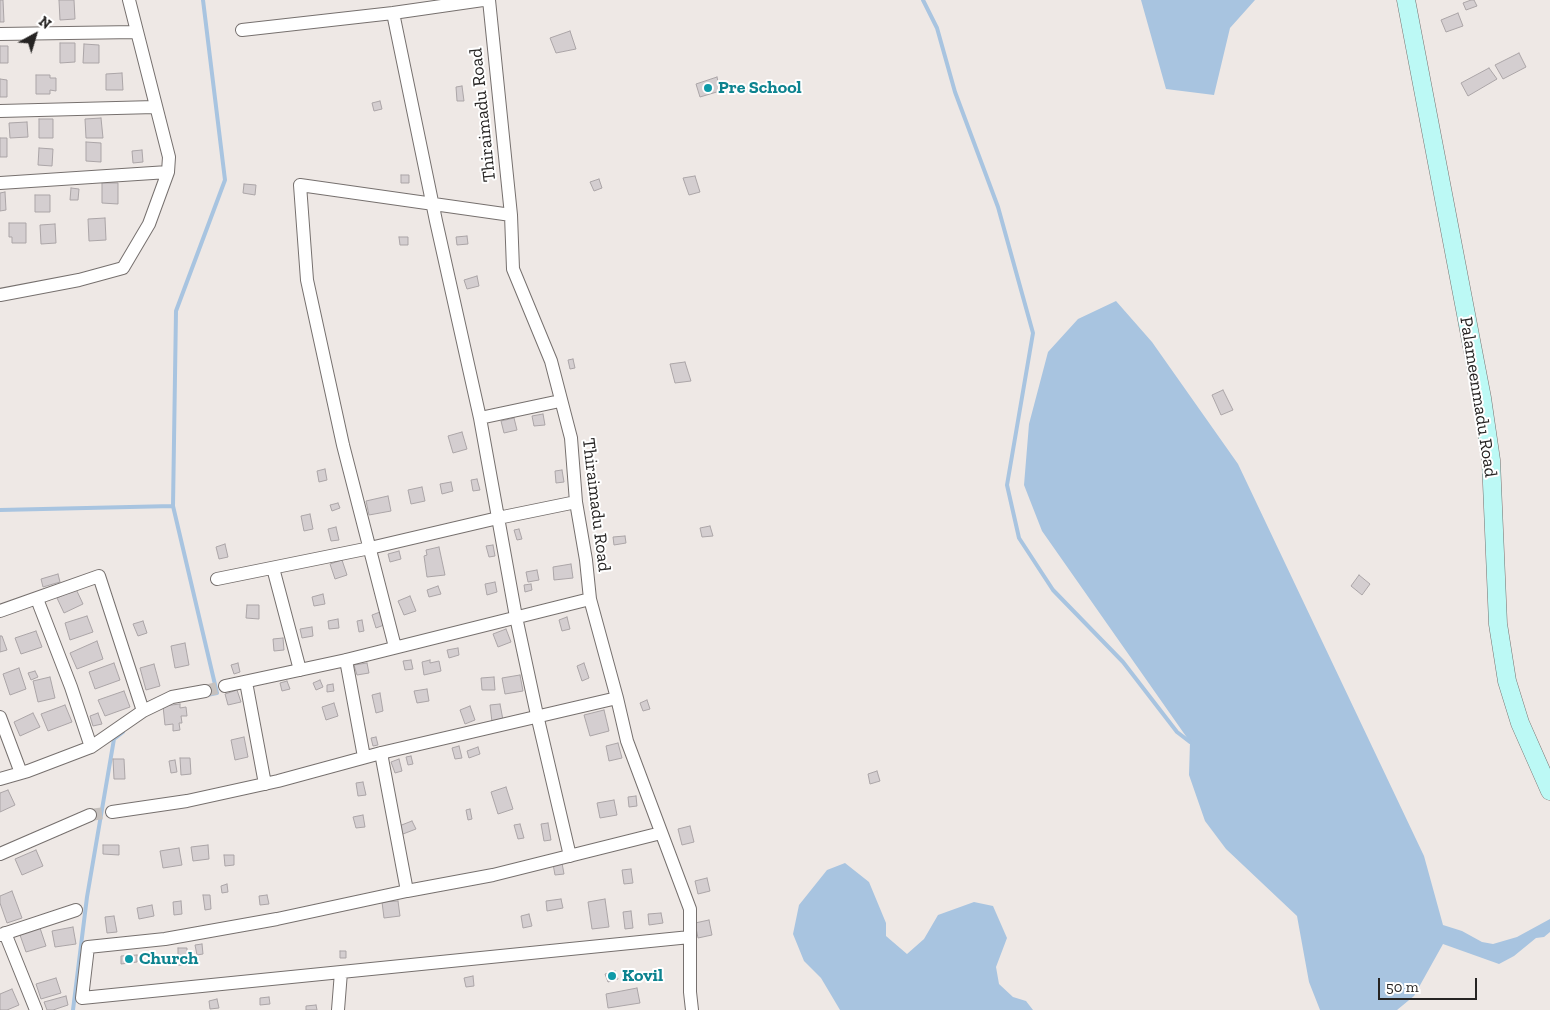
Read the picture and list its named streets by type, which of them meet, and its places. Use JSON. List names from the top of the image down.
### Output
{
  "streets": {
    "street": ["Thiraimadu Road", "Palameenmadu Road"]
  },
  "places": ["Pre School", "Church", "Kovil"],
  "scale_bar": "50 m",
  "north": "top right"
}
